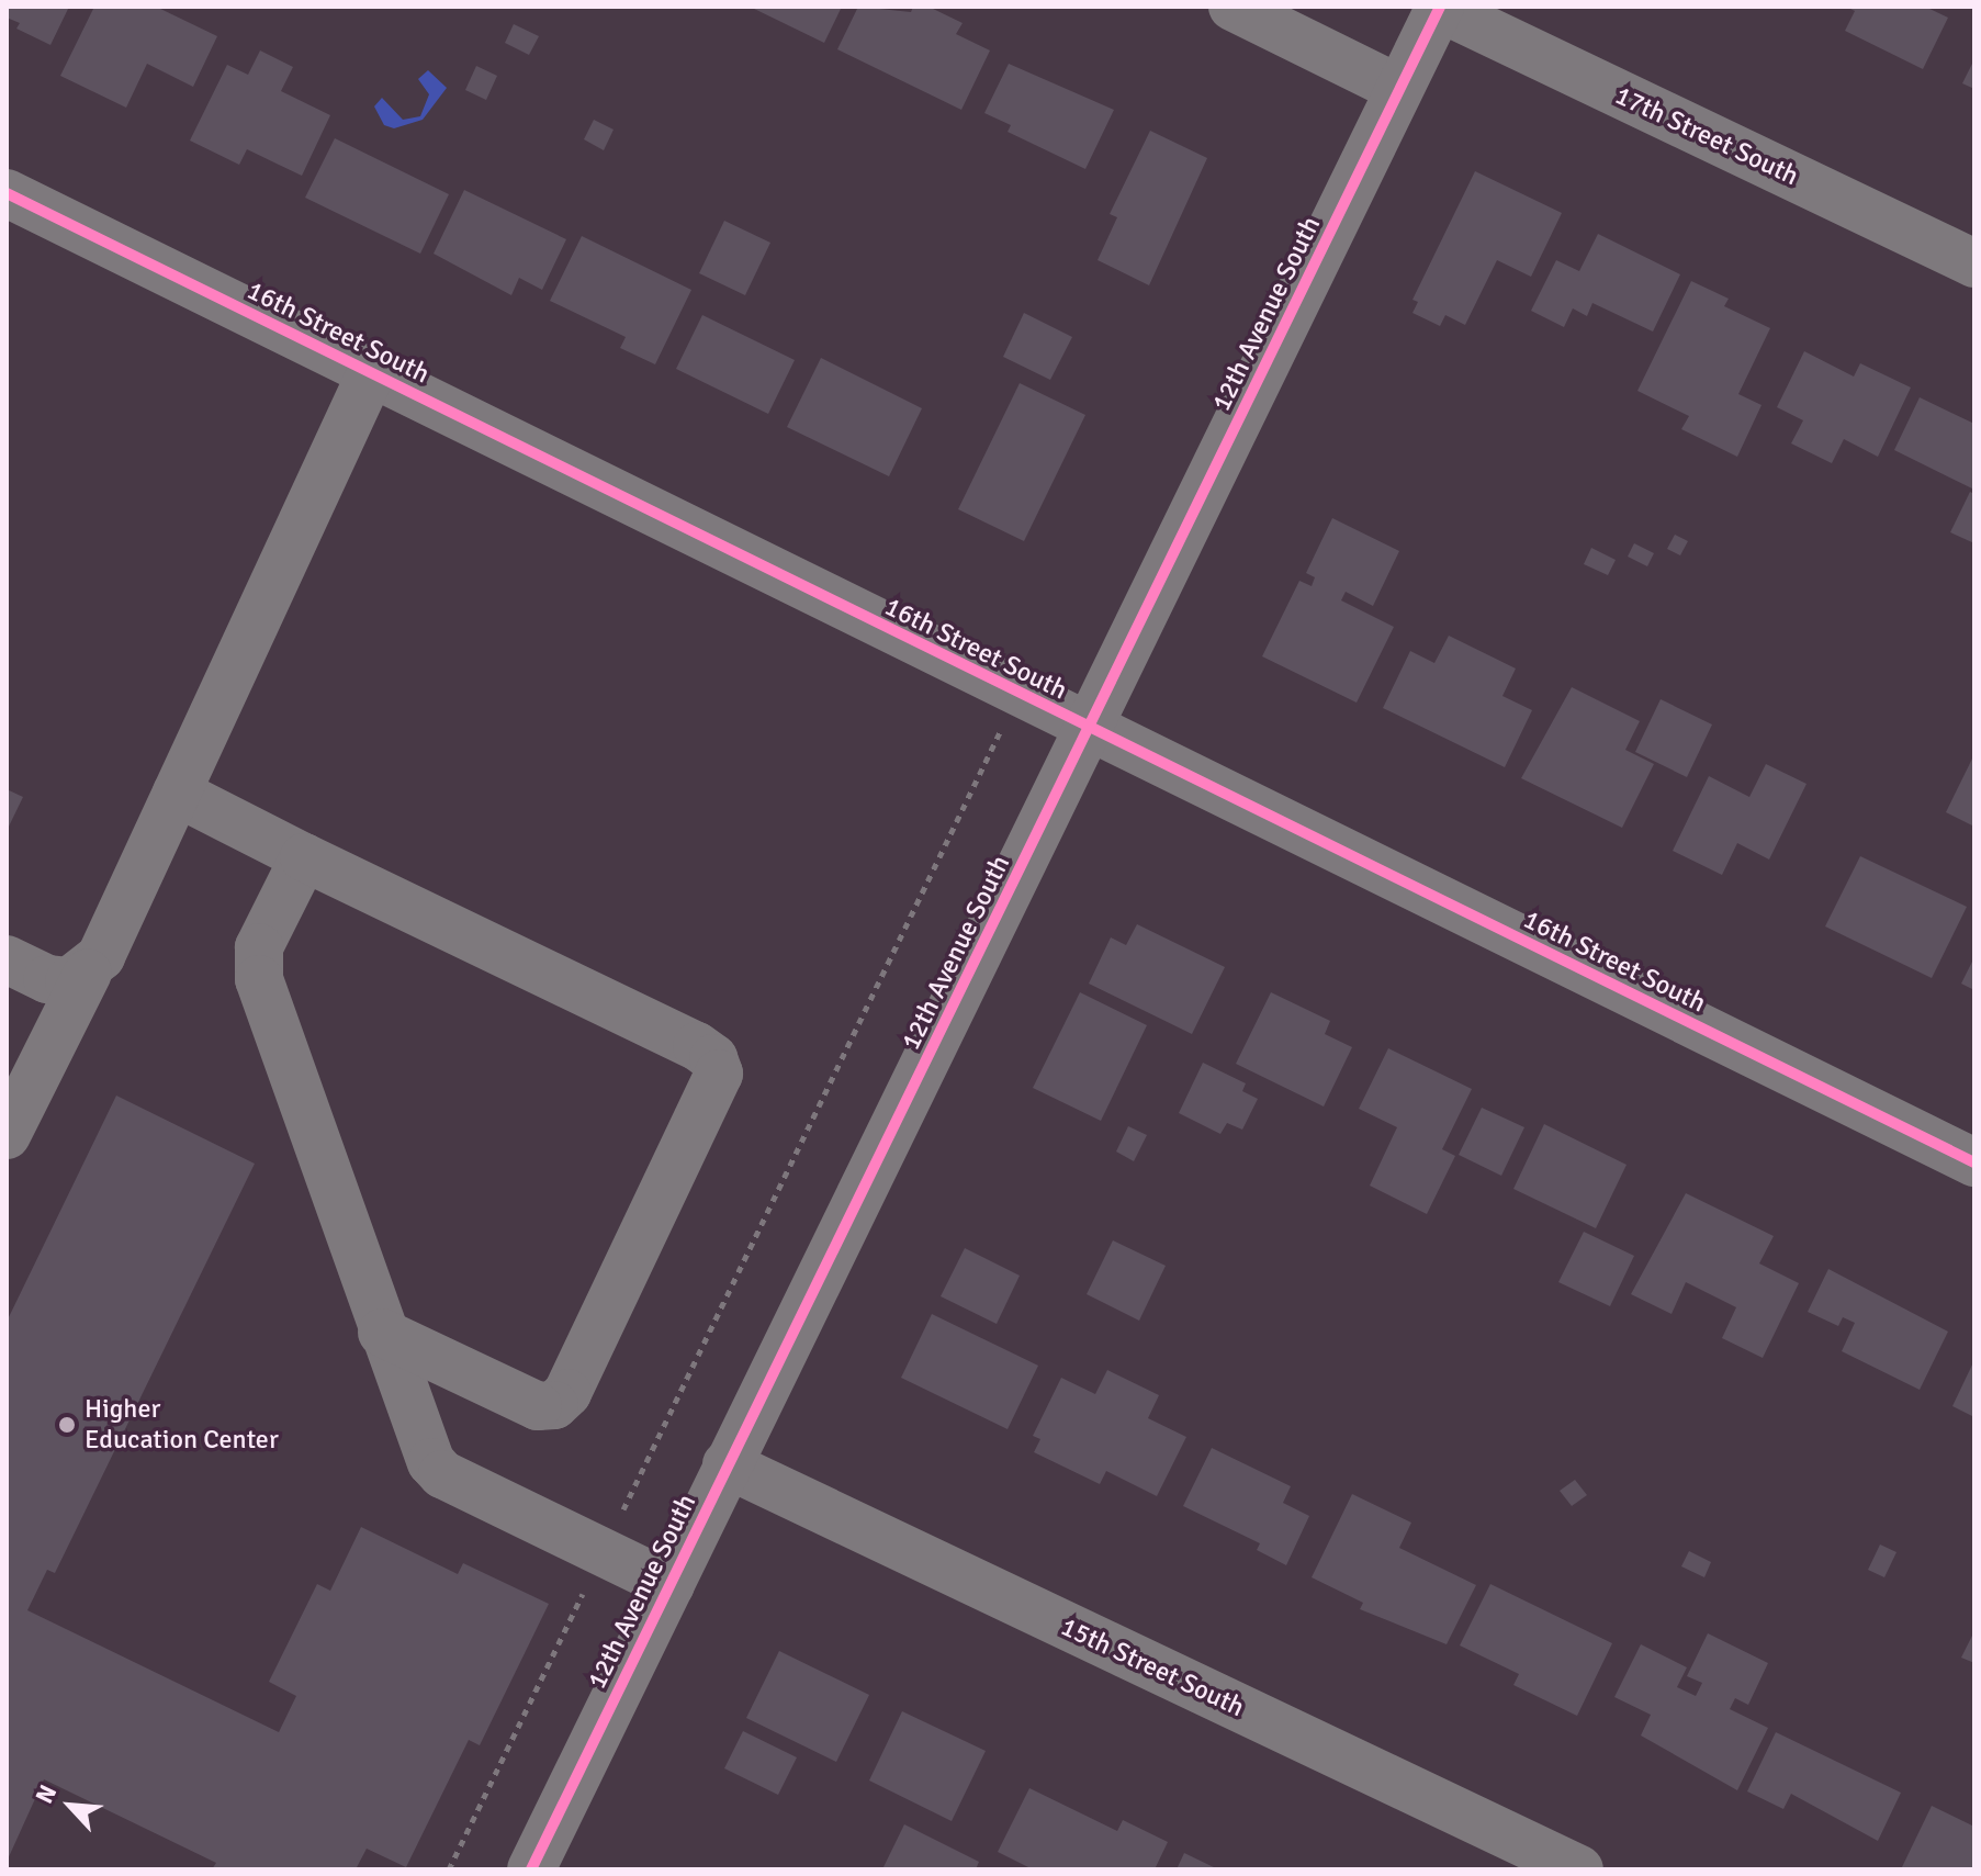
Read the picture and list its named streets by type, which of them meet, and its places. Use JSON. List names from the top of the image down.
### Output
{
  "streets": {
    "street": [
      "17th Street South",
      "12th Avenue South",
      "16th Street South",
      "15th Street South"
    ]
  },
  "crossings": [
    ["17th Street South", "12th Avenue South"],
    ["12th Avenue South", "16th Street South"],
    ["12th Avenue South", "15th Street South"]
  ],
  "places": ["Higher Education Center"],
  "north": "top left"
}
